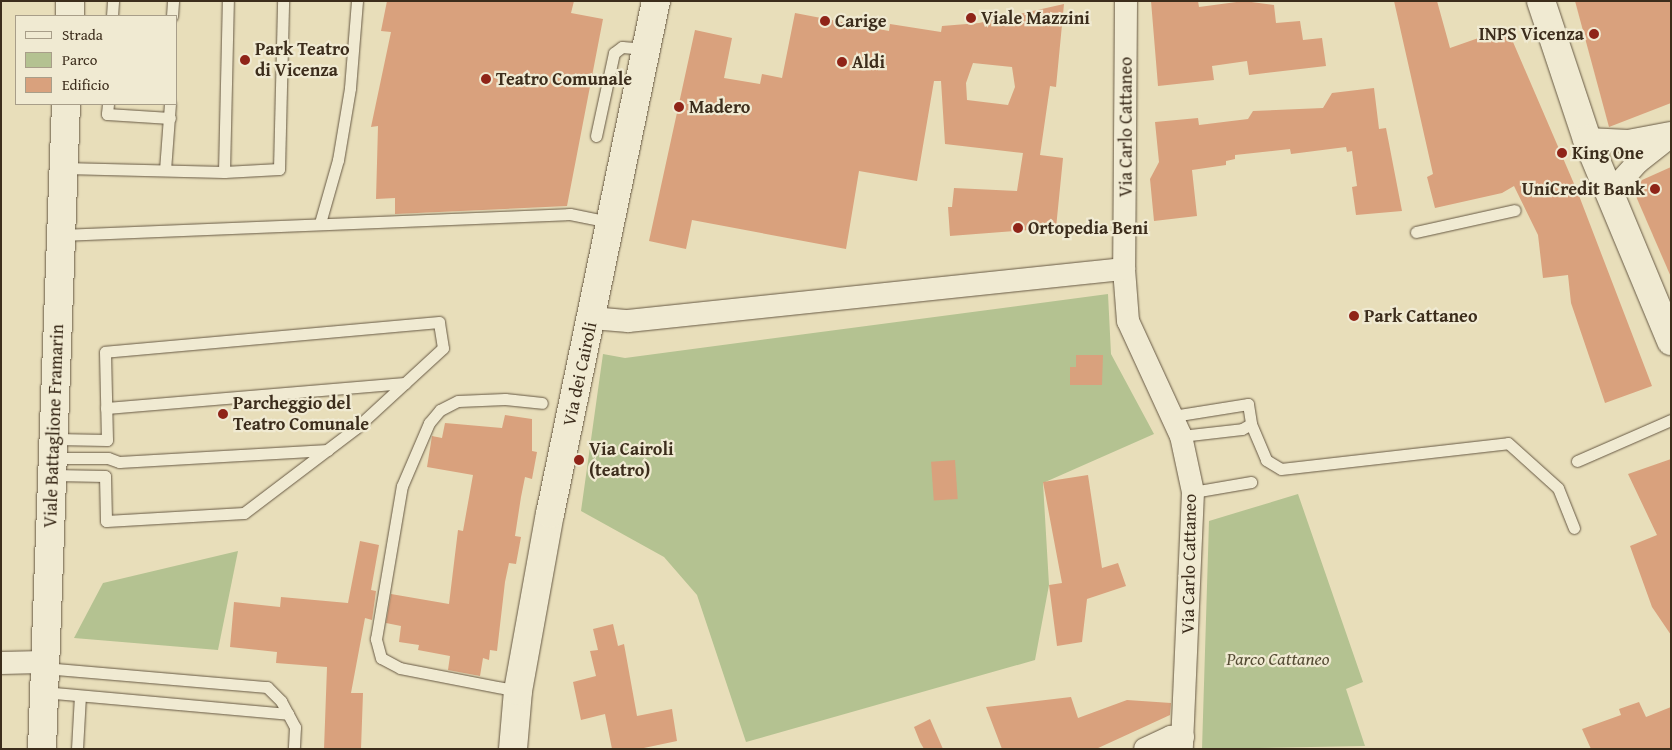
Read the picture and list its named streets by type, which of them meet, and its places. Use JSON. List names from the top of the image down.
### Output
{
  "streets": {
    "street": ["Via Carlo Cattaneo", "Via dei Cairoli", "Viale Battaglione Framarin"]
  },
  "parks": ["Parco Cattaneo"],
  "places": [
    "Viale Mazzini",
    "Carige",
    "INPS Vicenza",
    "Park Teatro di Vicenza",
    "Aldi",
    "Teatro Comunale",
    "Madero",
    "King One",
    "UniCredit Bank",
    "Ortopedia Beni",
    "Park Cattaneo",
    "Parcheggio del Teatro Comunale",
    "Via Cairoli (teatro)"
  ],
  "legend": ["Strada", "Parco", "Edificio"]
}
